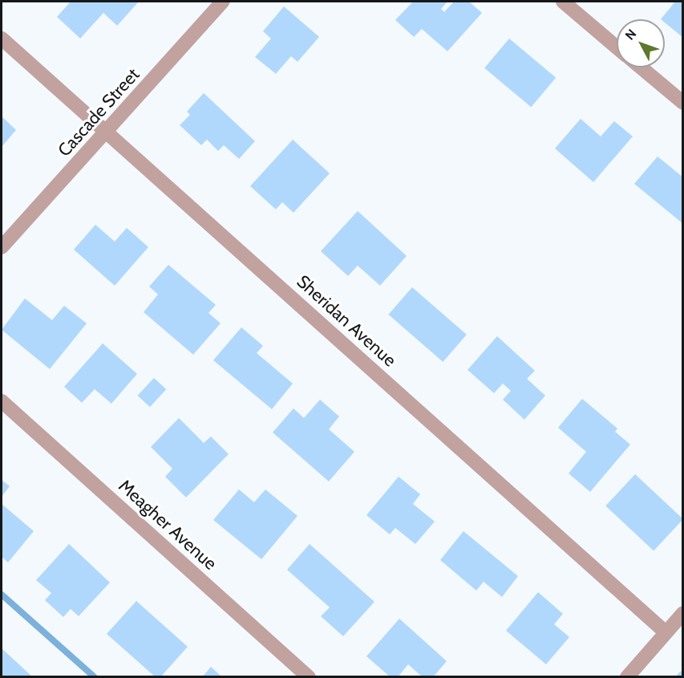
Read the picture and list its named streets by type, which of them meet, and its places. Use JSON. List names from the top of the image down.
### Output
{
  "streets": {
    "street": ["Cascade Street", "Sheridan Avenue", "Meagher Avenue"]
  },
  "crossings": [
    ["Cascade Street", "Sheridan Avenue"]
  ],
  "north": "top left"
}
